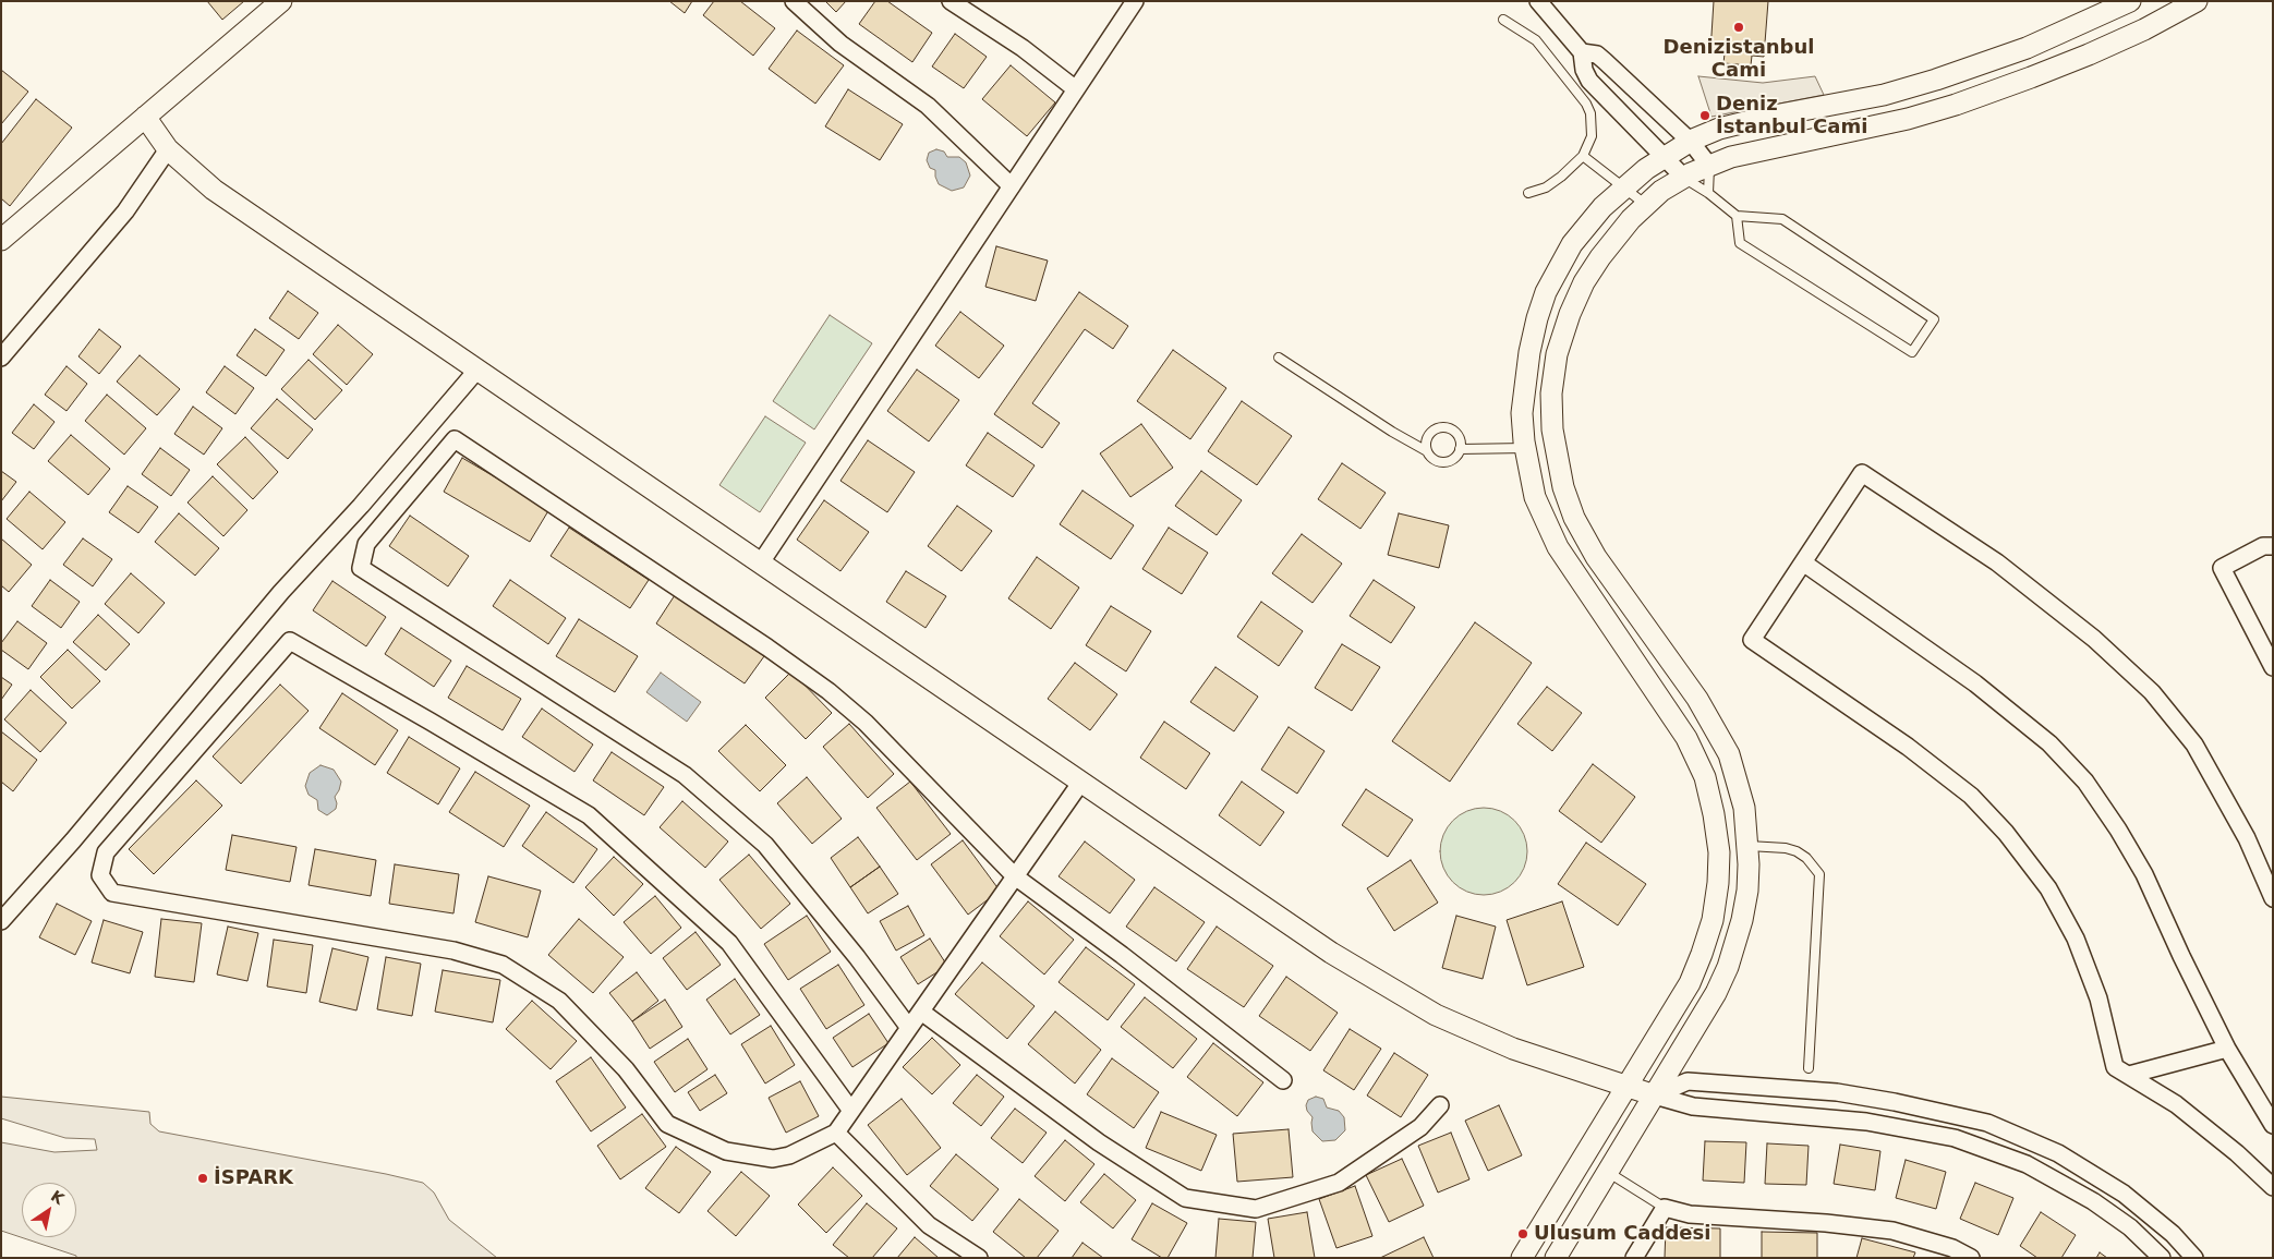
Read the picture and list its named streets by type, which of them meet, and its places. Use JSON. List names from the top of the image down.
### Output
{
  "places": [
    "Denizistanbul Cami",
    "Deniz İstanbul Cami",
    "İSPARK",
    "Ulusum Caddesi"
  ],
  "north": "top right"
}
